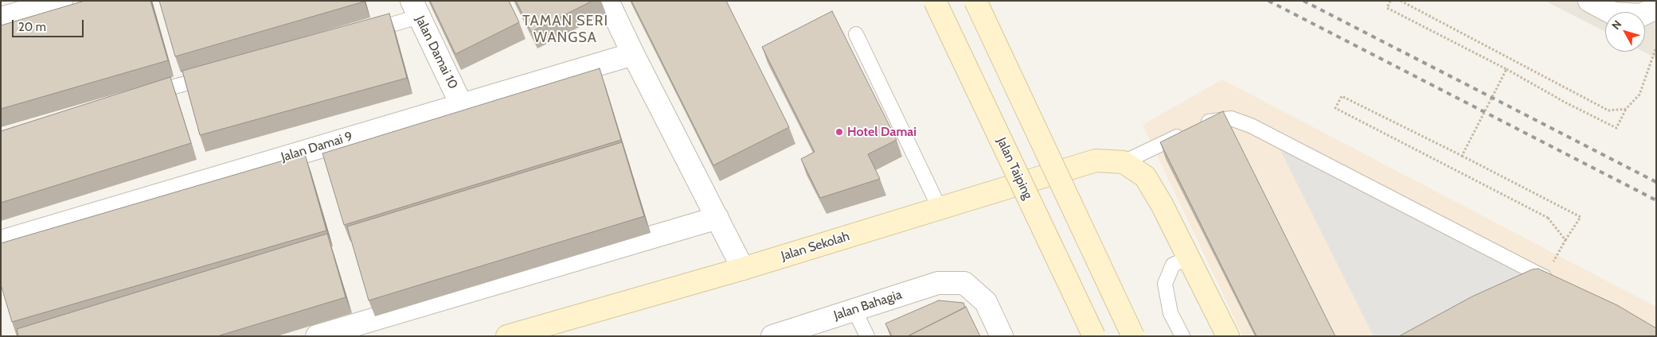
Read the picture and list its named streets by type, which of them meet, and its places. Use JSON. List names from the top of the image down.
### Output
{
  "streets": {
    "street": [
      "Jalan Damai 10",
      "Jalan Damai 9",
      "Jalan Taiping",
      "Jalan Sekolah",
      "Jalan Bahagia"
    ]
  },
  "crossings": [
    ["Jalan Damai 10", "Jalan Damai 9"]
  ],
  "districts": ["TAMAN SERI WANGSA"],
  "places": ["Hotel Damai"],
  "scale_bar": "20 m",
  "north": "top left"
}
